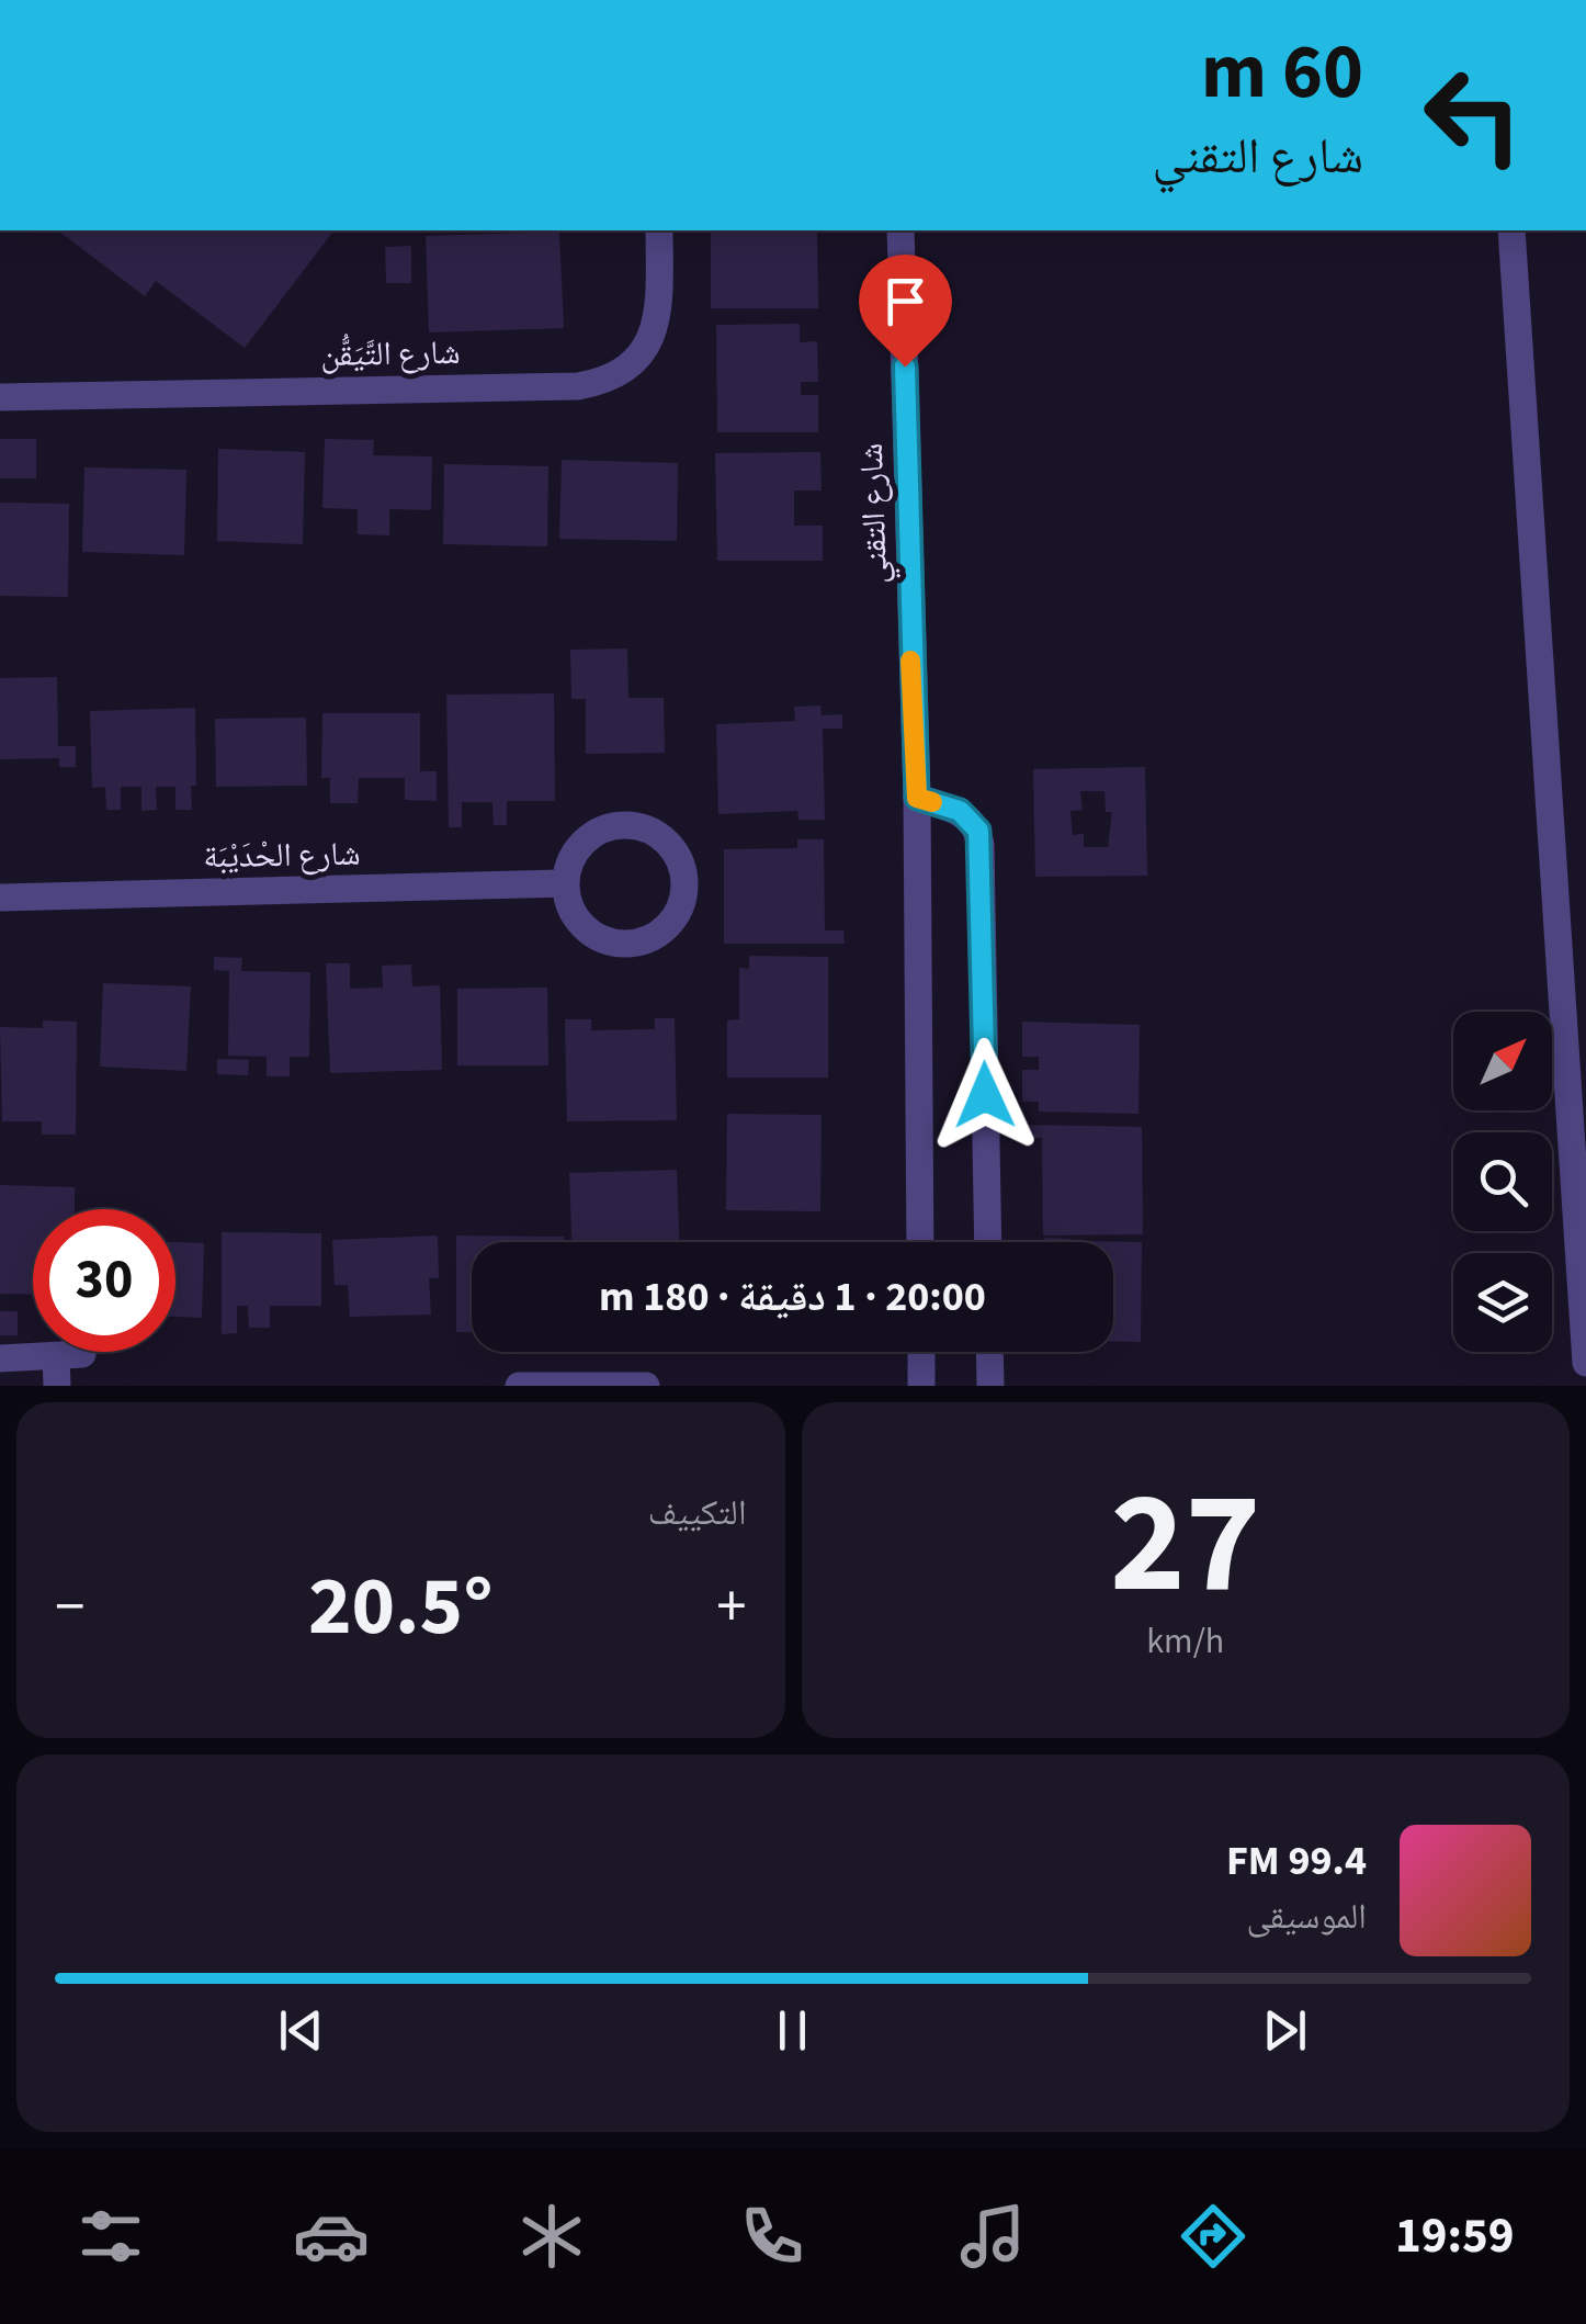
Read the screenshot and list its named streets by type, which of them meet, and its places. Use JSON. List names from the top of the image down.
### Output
{
  "streets": {
    "street": ["شارع التَّيَقُّن", "شارع التقني", "شارع الحْدَيْبَة"]
  },
  "north": "top right",
  "page": {
    "turn": ["60 m", "شارع التقني"],
    "limit": "30",
    "trip": "20:00 · 1 دقيقة · 180 m",
    "tile": [
      ["27", "km/h"],
      "التكييف"
    ],
    "heat": ["−", "20.5°", "+"],
    "song": ["99.4 FM", "الموسيقى"],
    "tabs": "19:59"
  }
}
